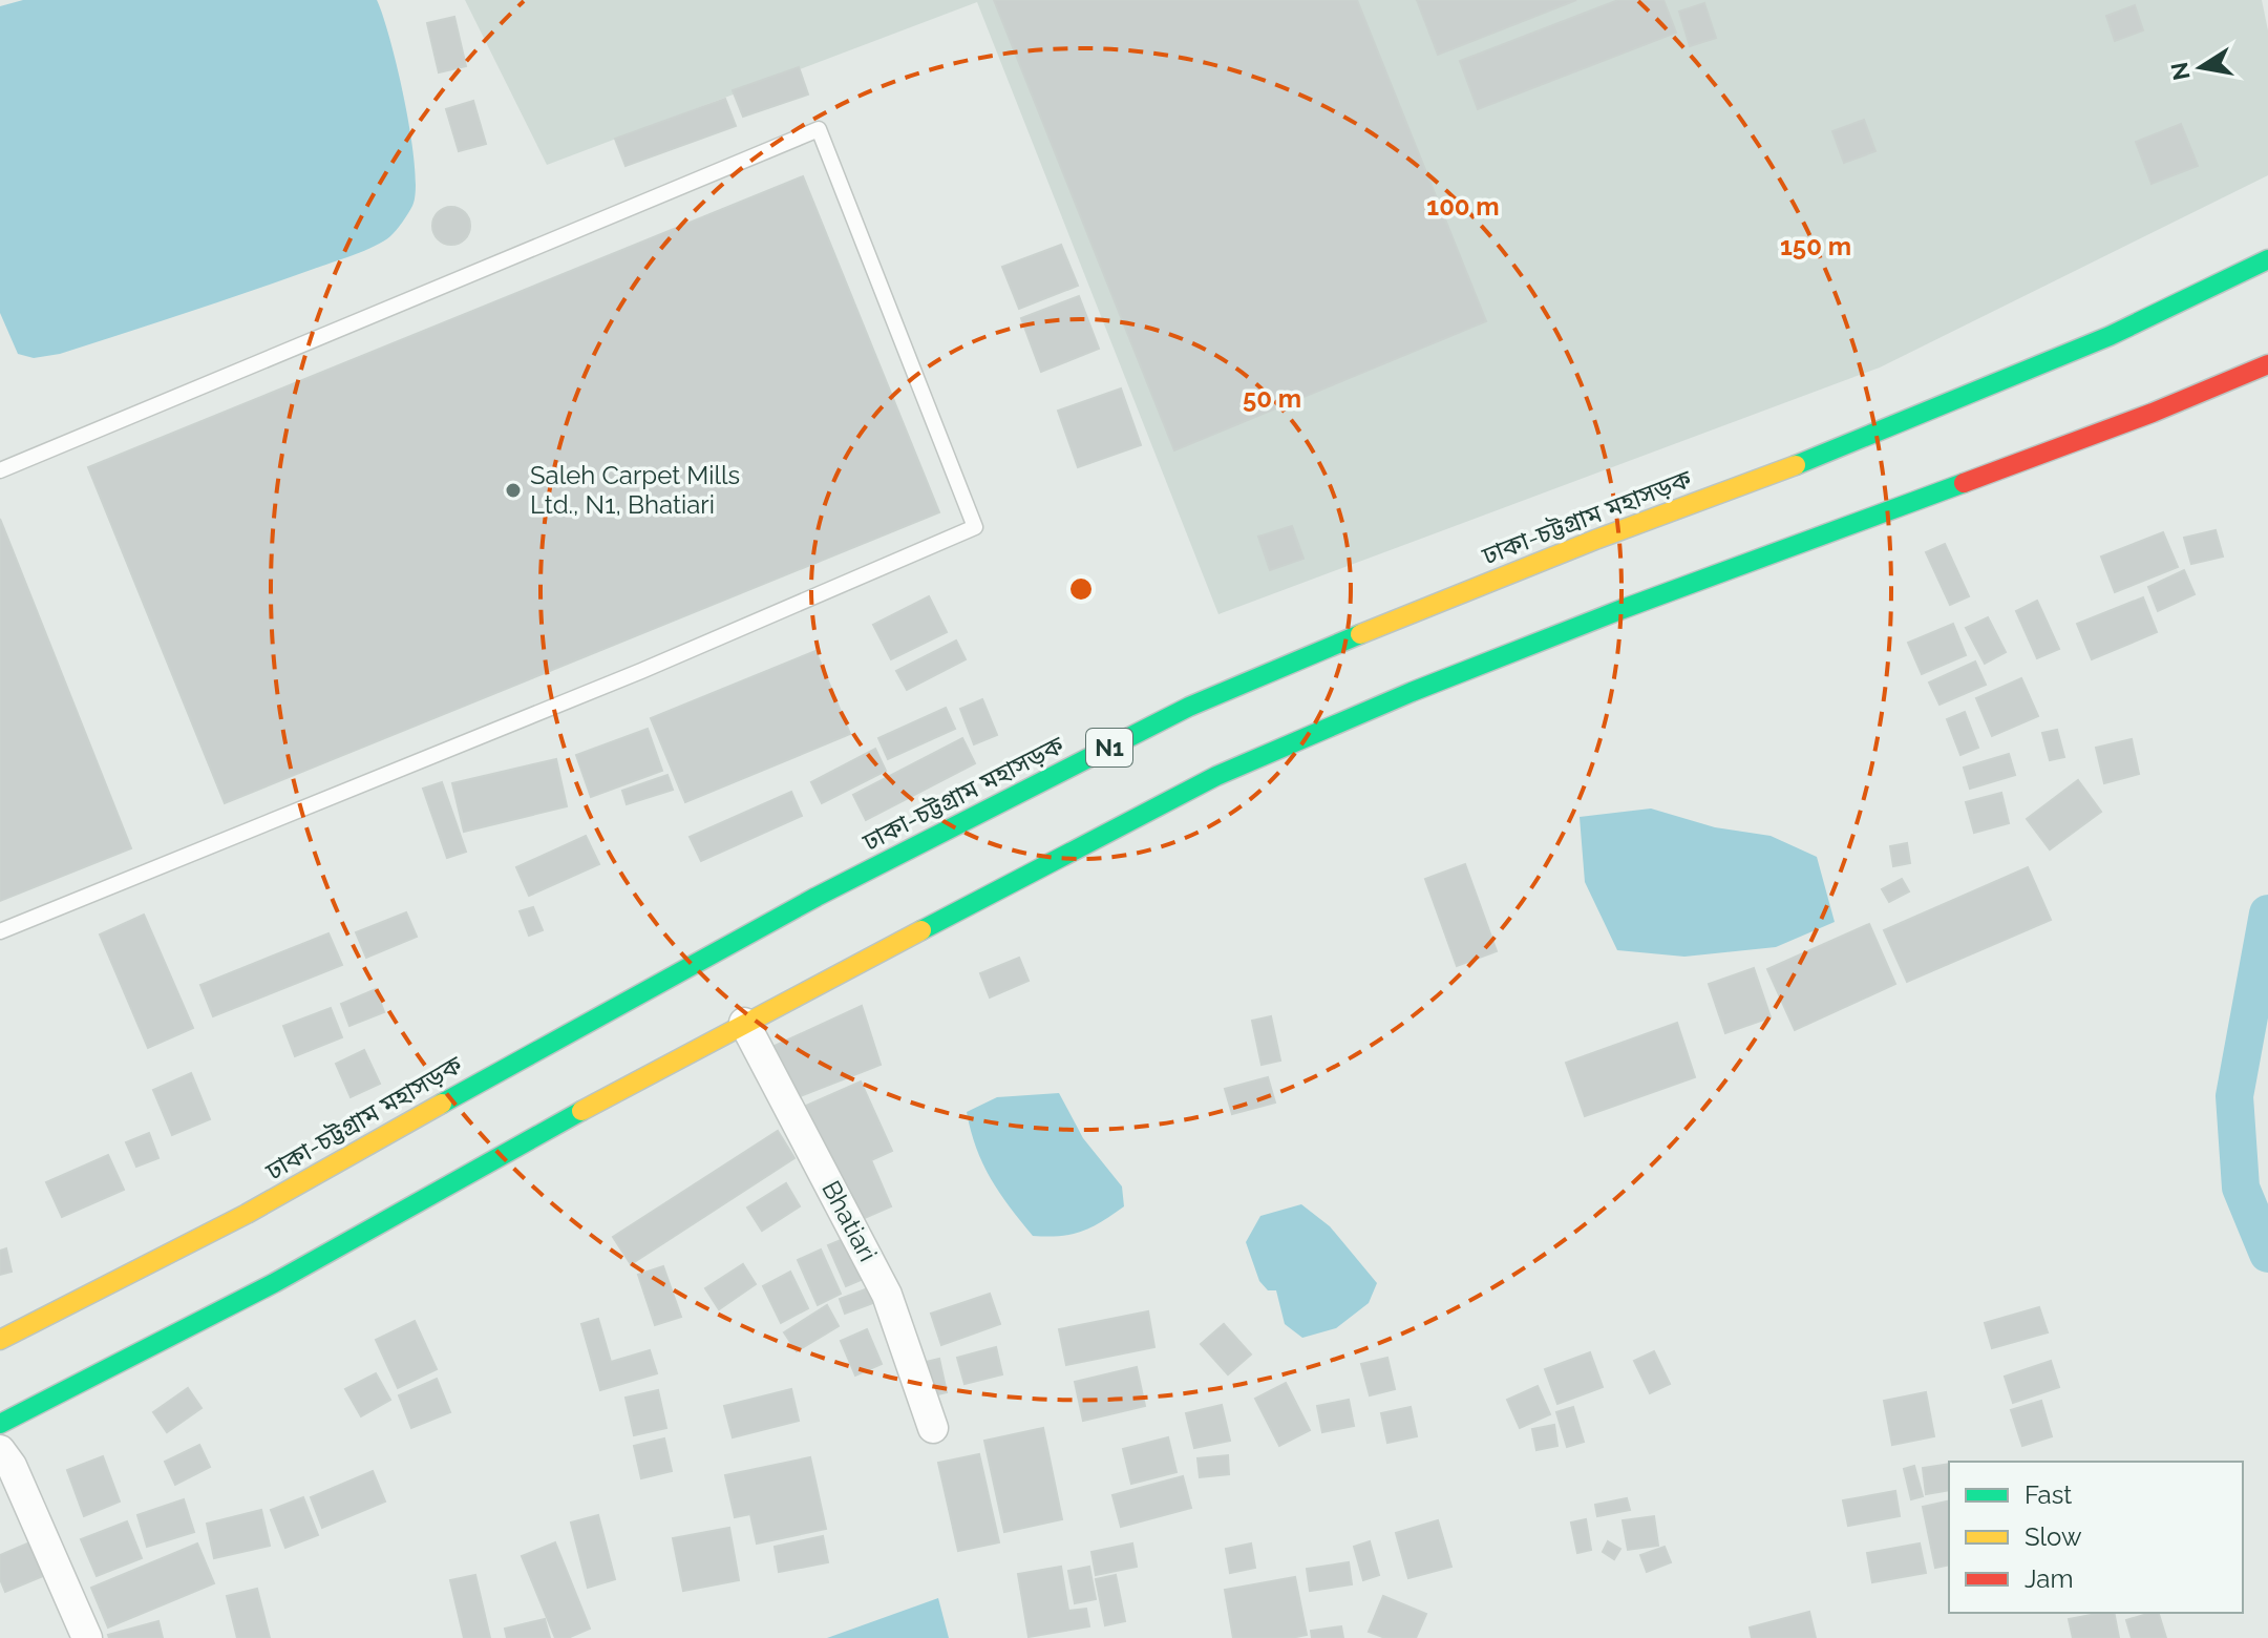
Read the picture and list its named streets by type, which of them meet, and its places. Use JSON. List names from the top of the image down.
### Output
{
  "streets": {
    "highway": ["ঢাকা-চট্টগ্রাম মহাসড়ক", "N1"],
    "street": ["Bhatiari"]
  },
  "places": ["Saleh Carpet Mills Ltd., N1, Bhatiari"],
  "legend": ["Fast", "Slow", "Jam"],
  "north": "left",
  "rings": ["100 m", "150 m", "50 m"]
}
